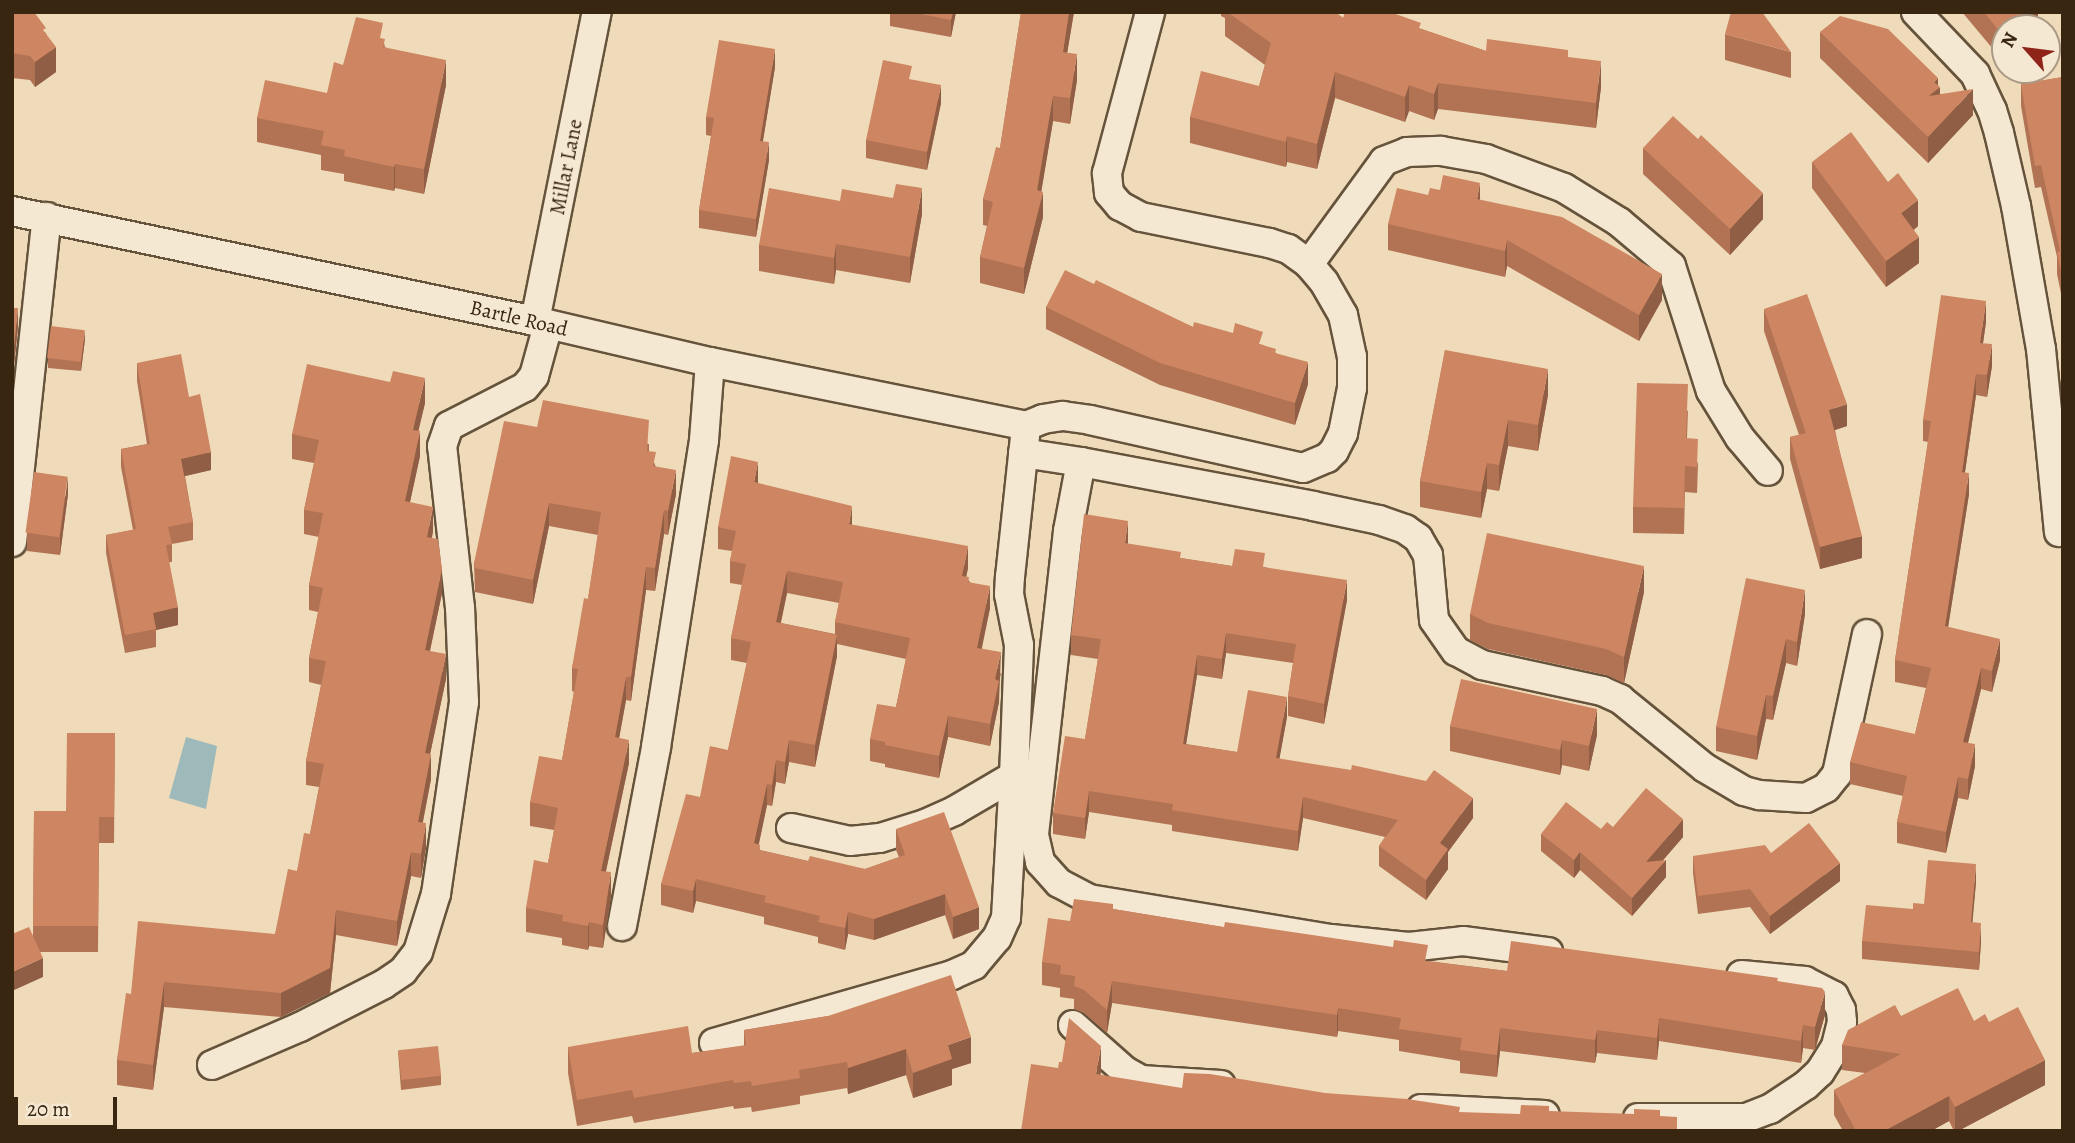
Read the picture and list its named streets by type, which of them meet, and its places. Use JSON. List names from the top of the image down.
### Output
{
  "streets": {
    "street": ["Millar Lane", "Bartle Road"]
  },
  "crossings": [
    ["Millar Lane", "Bartle Road"]
  ],
  "scale_bar": "20 m",
  "north": "top left"
}
